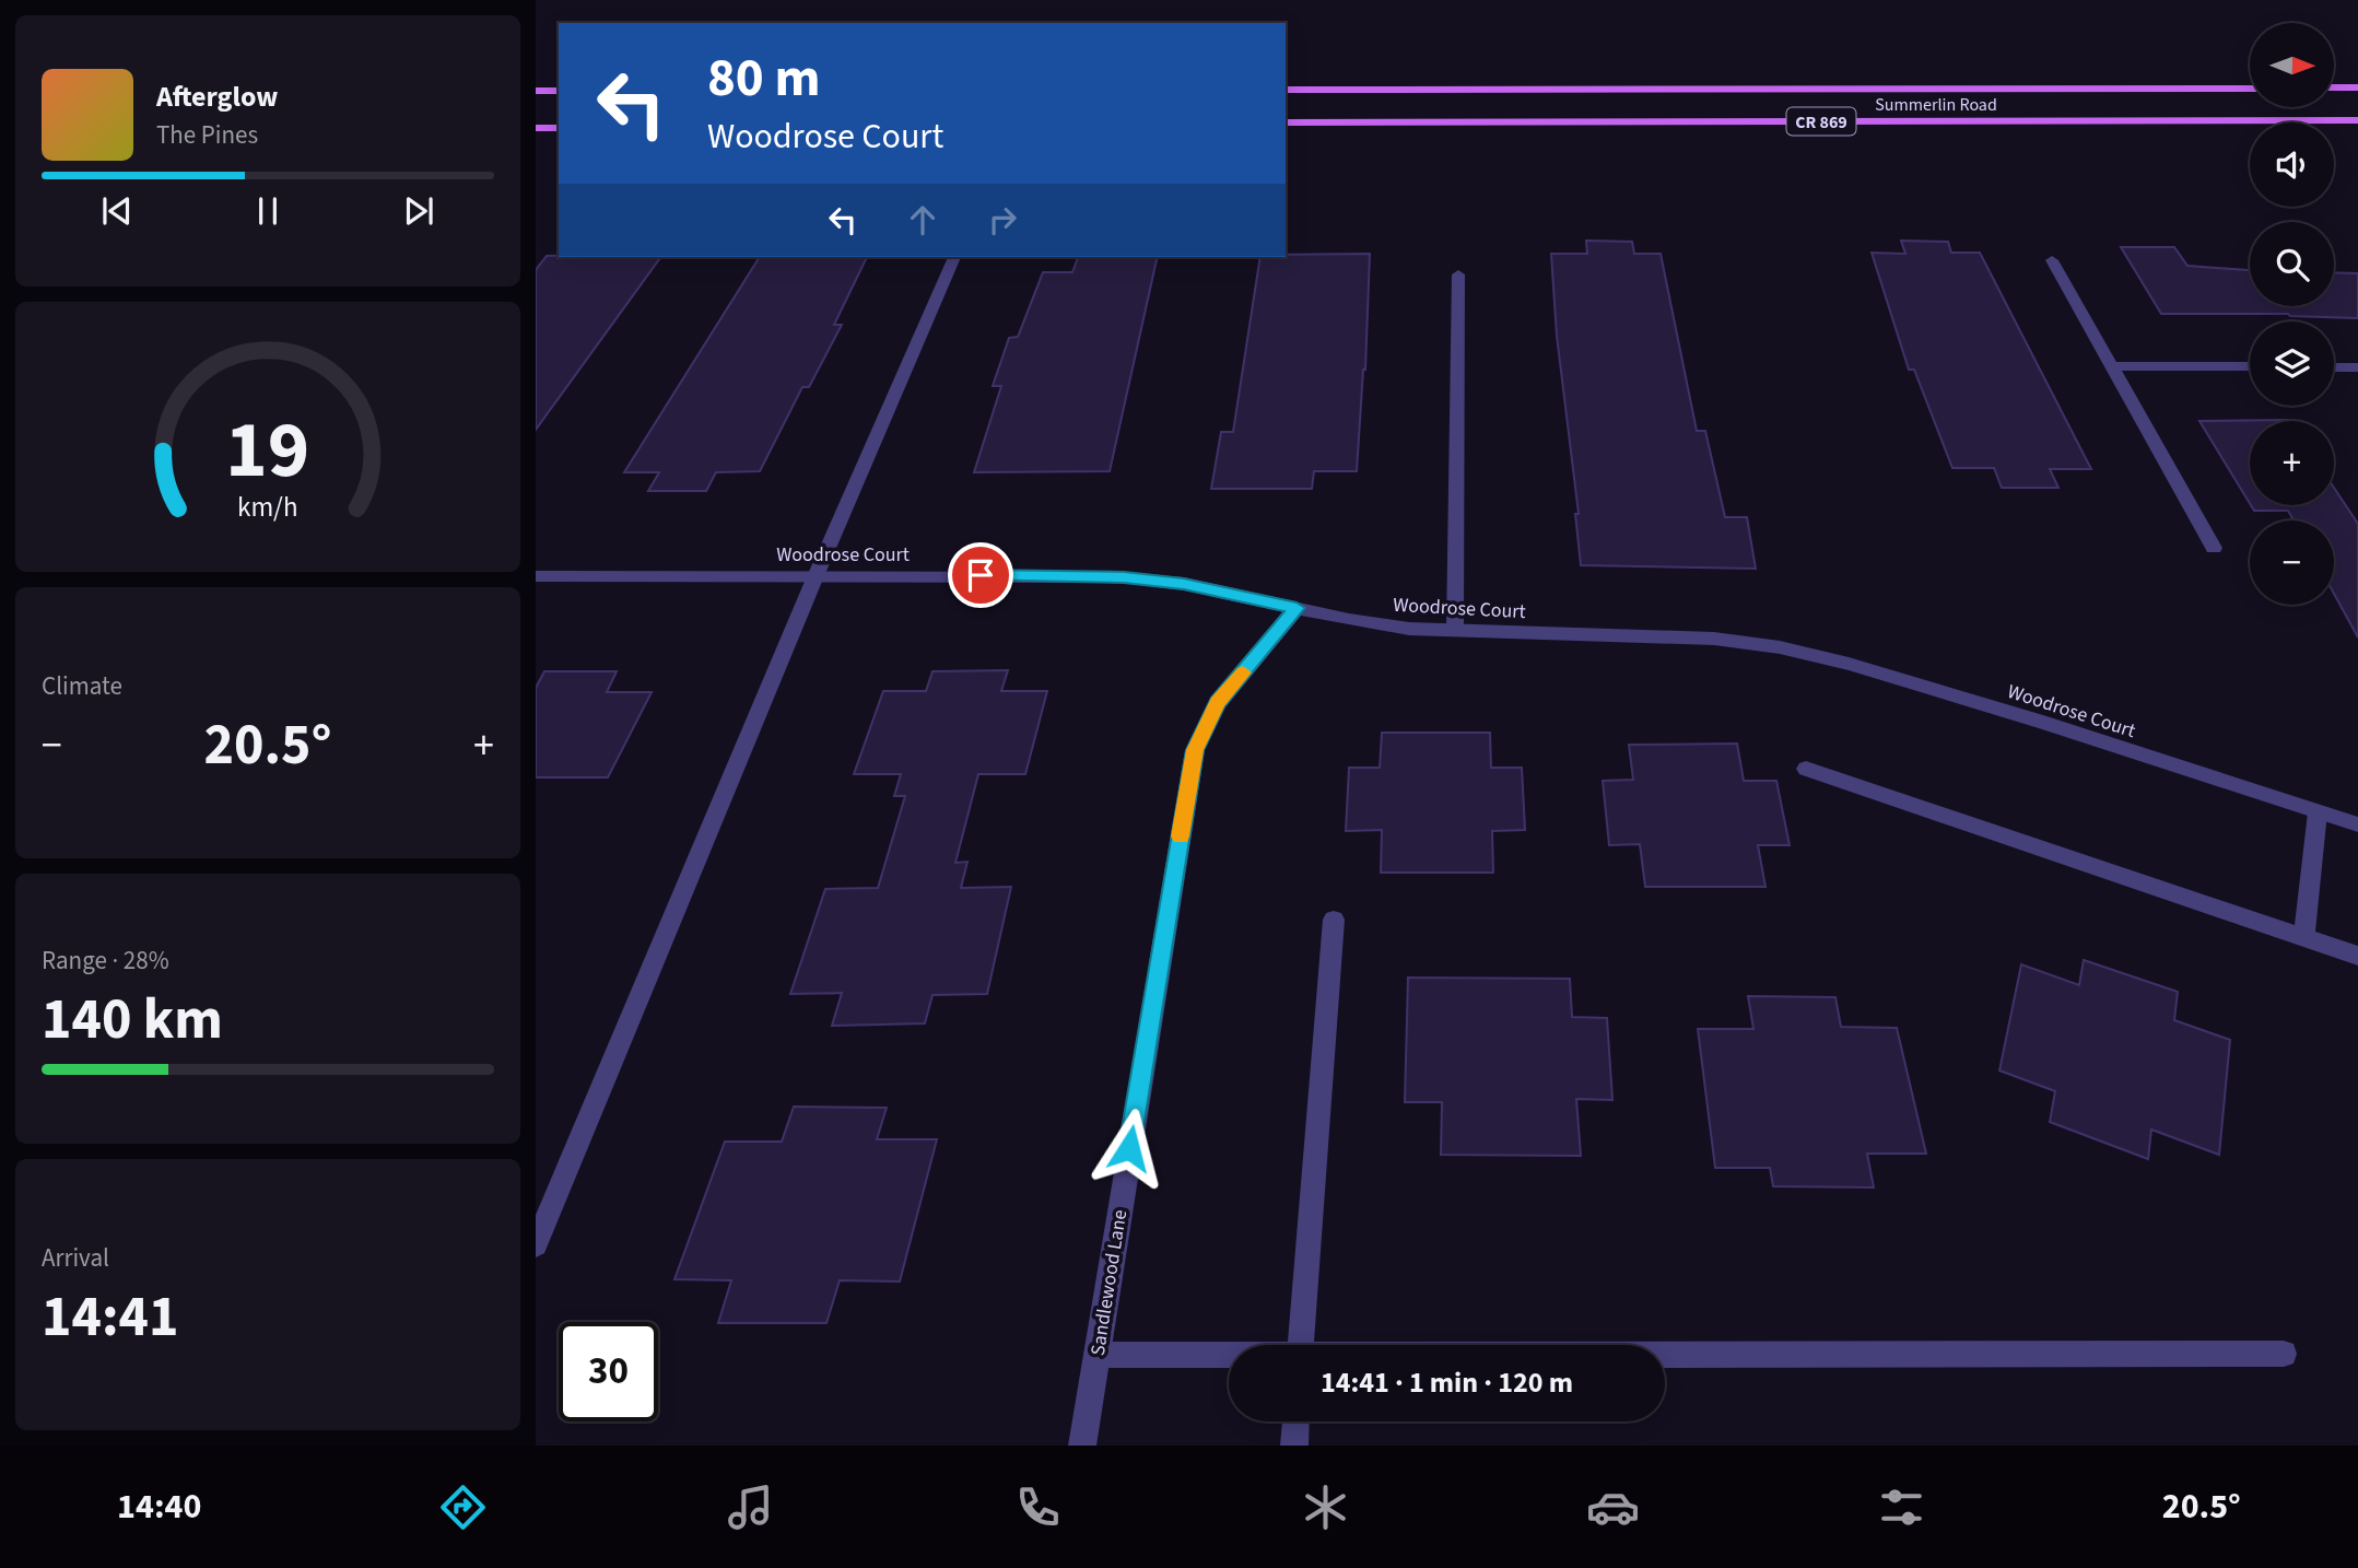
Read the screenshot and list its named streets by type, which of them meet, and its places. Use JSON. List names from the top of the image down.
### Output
{
  "streets": {
    "main road": ["Summerlin Road", "CR 869"],
    "street": ["Woodrose Court", "Sandlewood Lane"]
  },
  "crossings": [
    ["Woodrose Court", "Sandlewood Lane"]
  ],
  "north": "right",
  "page": {
    "map_buttons": ["+", "−"],
    "turn": ["80 m", "Woodrose Court"],
    "song": ["Afterglow", "The Pines"],
    "tile": [
      "Climate",
      ["Range · 28%", "140 km"],
      ["Arrival", "14:41"]
    ],
    "heat": ["−", "20.5°", "+"],
    "limit": "30",
    "trip": "14:41 · 1 min · 120 m",
    "tabs": ["14:40", "20.5°"],
    "gauge": ["19", "km/h"]
  }
}
